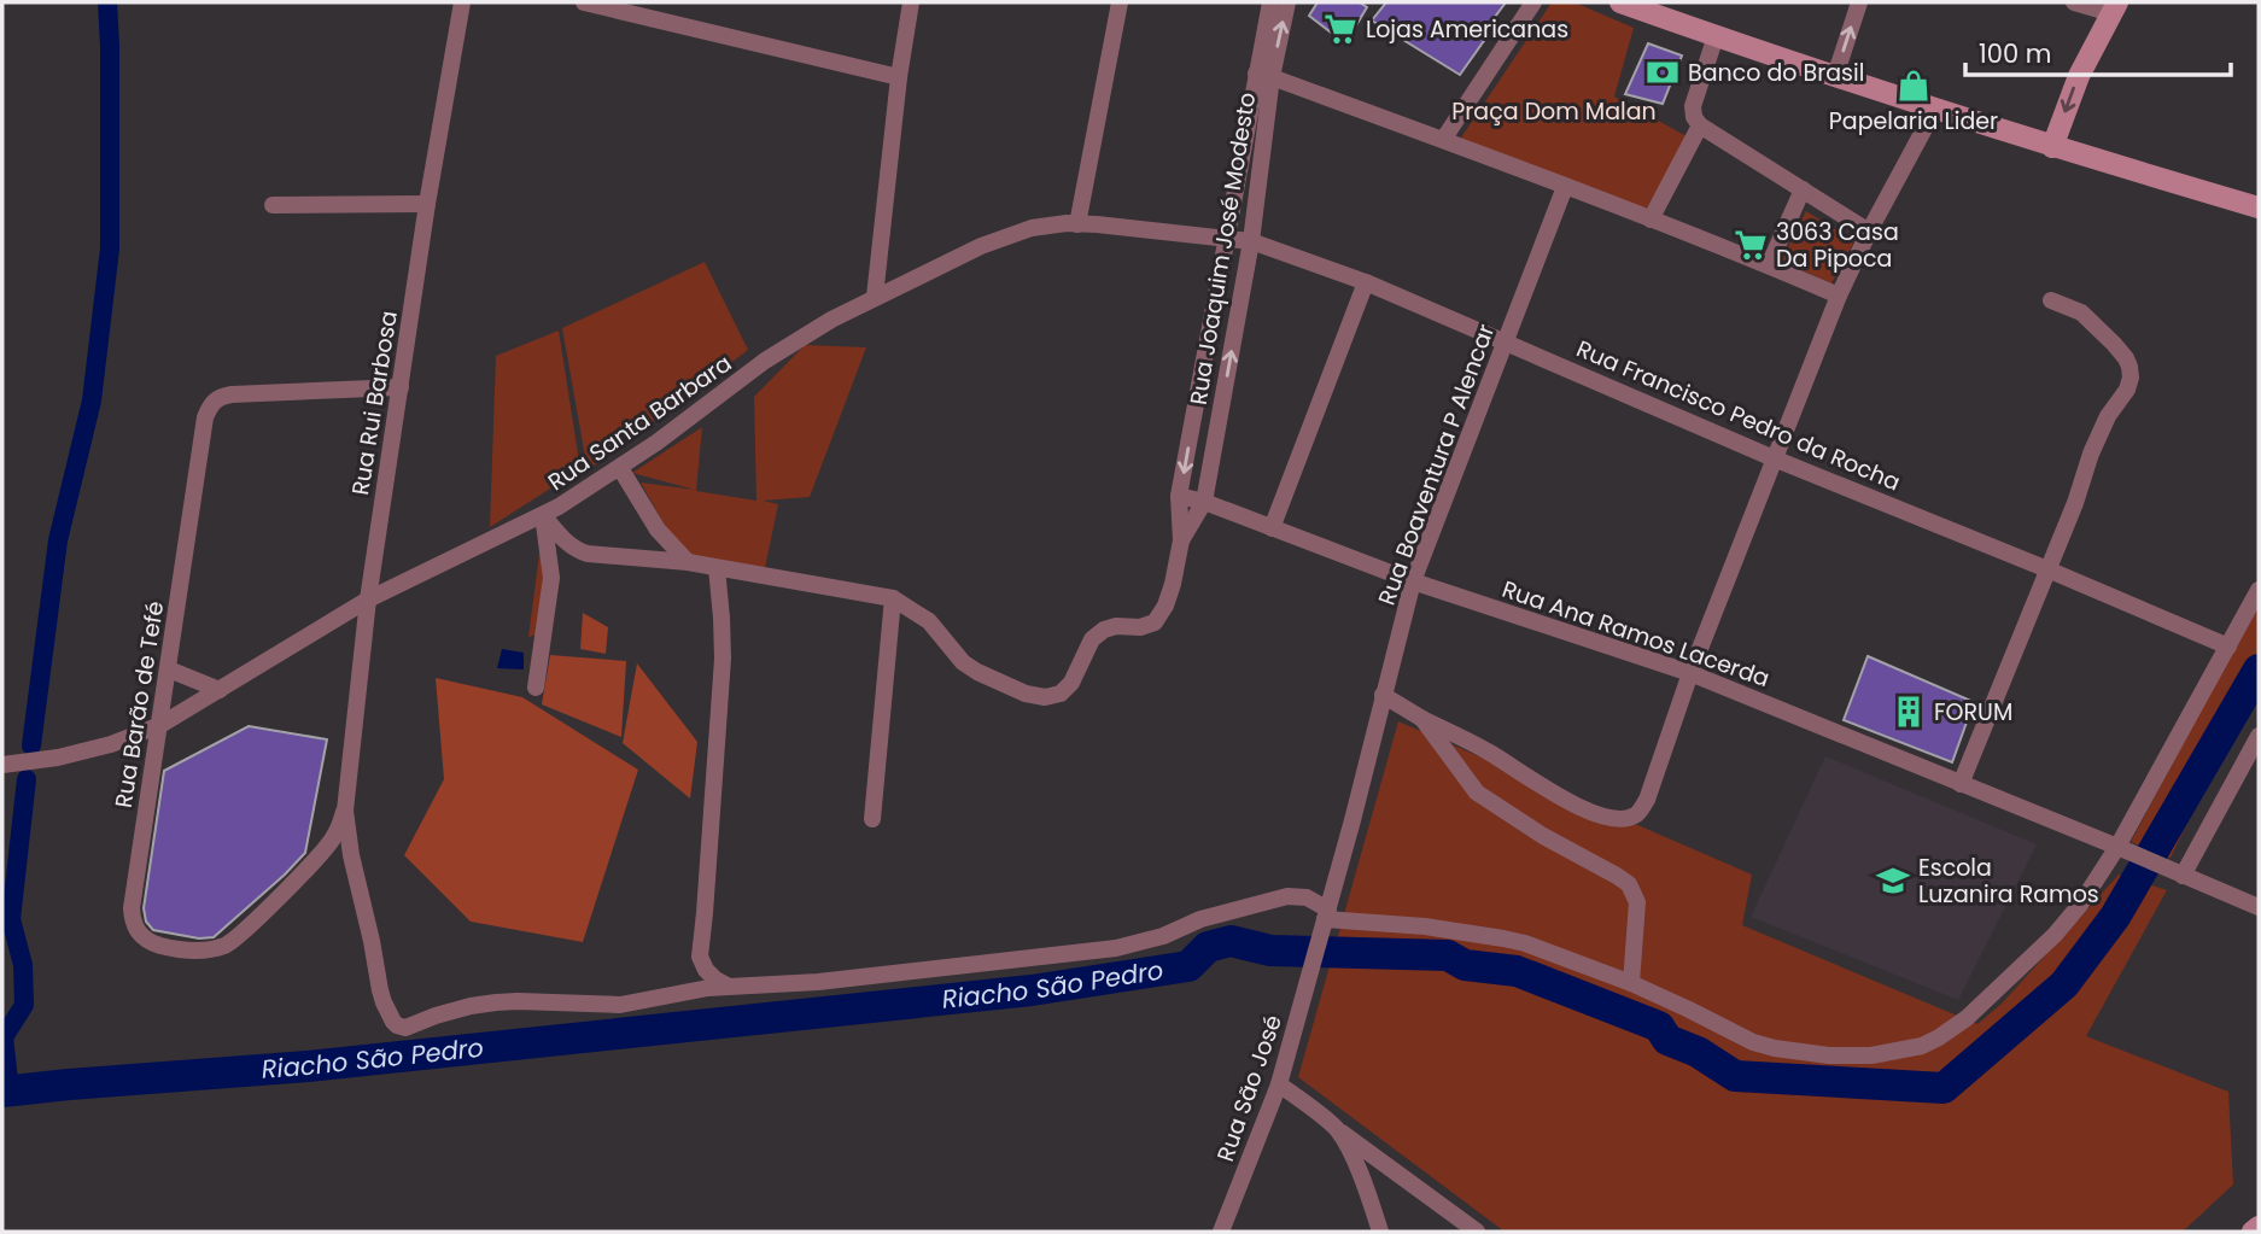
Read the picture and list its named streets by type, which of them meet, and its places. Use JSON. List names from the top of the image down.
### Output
{
  "streets": {
    "street": [
      "Rua Joaquim José Modesto",
      "Rua Rui Barbosa",
      "Rua Francisco Pedro da Rocha",
      "Rua Santa Barbara",
      "Rua Boaventura P Alencar",
      "Rua Ana Ramos Lacerda",
      "Rua Barão de Tefé",
      "Rua São José"
    ]
  },
  "crossings": [
    ["Rua Joaquim José Modesto", "Rua Francisco Pedro da Rocha"],
    ["Rua Joaquim José Modesto", "Rua Santa Barbara"],
    ["Rua Joaquim José Modesto", "Rua Ana Ramos Lacerda"],
    ["Rua Rui Barbosa", "Rua Santa Barbara"],
    ["Rua Rui Barbosa", "Rua Barão de Tefé"],
    ["Rua Francisco Pedro da Rocha", "Rua Santa Barbara"],
    ["Rua Francisco Pedro da Rocha", "Rua Boaventura P Alencar"],
    ["Rua Santa Barbara", "Rua Barão de Tefé"],
    ["Rua Boaventura P Alencar", "Rua Ana Ramos Lacerda"],
    ["Rua Boaventura P Alencar", "Rua São José"]
  ],
  "water": ["Riacho São Pedro"],
  "parks": ["Praça Dom Malan"],
  "places": {
    "supermarket": ["Lojas Americanas", "3063 Casa Da Pipoca"],
    "bank": ["Banco do Brasil"],
    "shop": ["Papelaria Lider"],
    "building": ["FORUM"],
    "school or university": ["Escola Luzanira Ramos"]
  },
  "scale_bar": "100 m"
}
